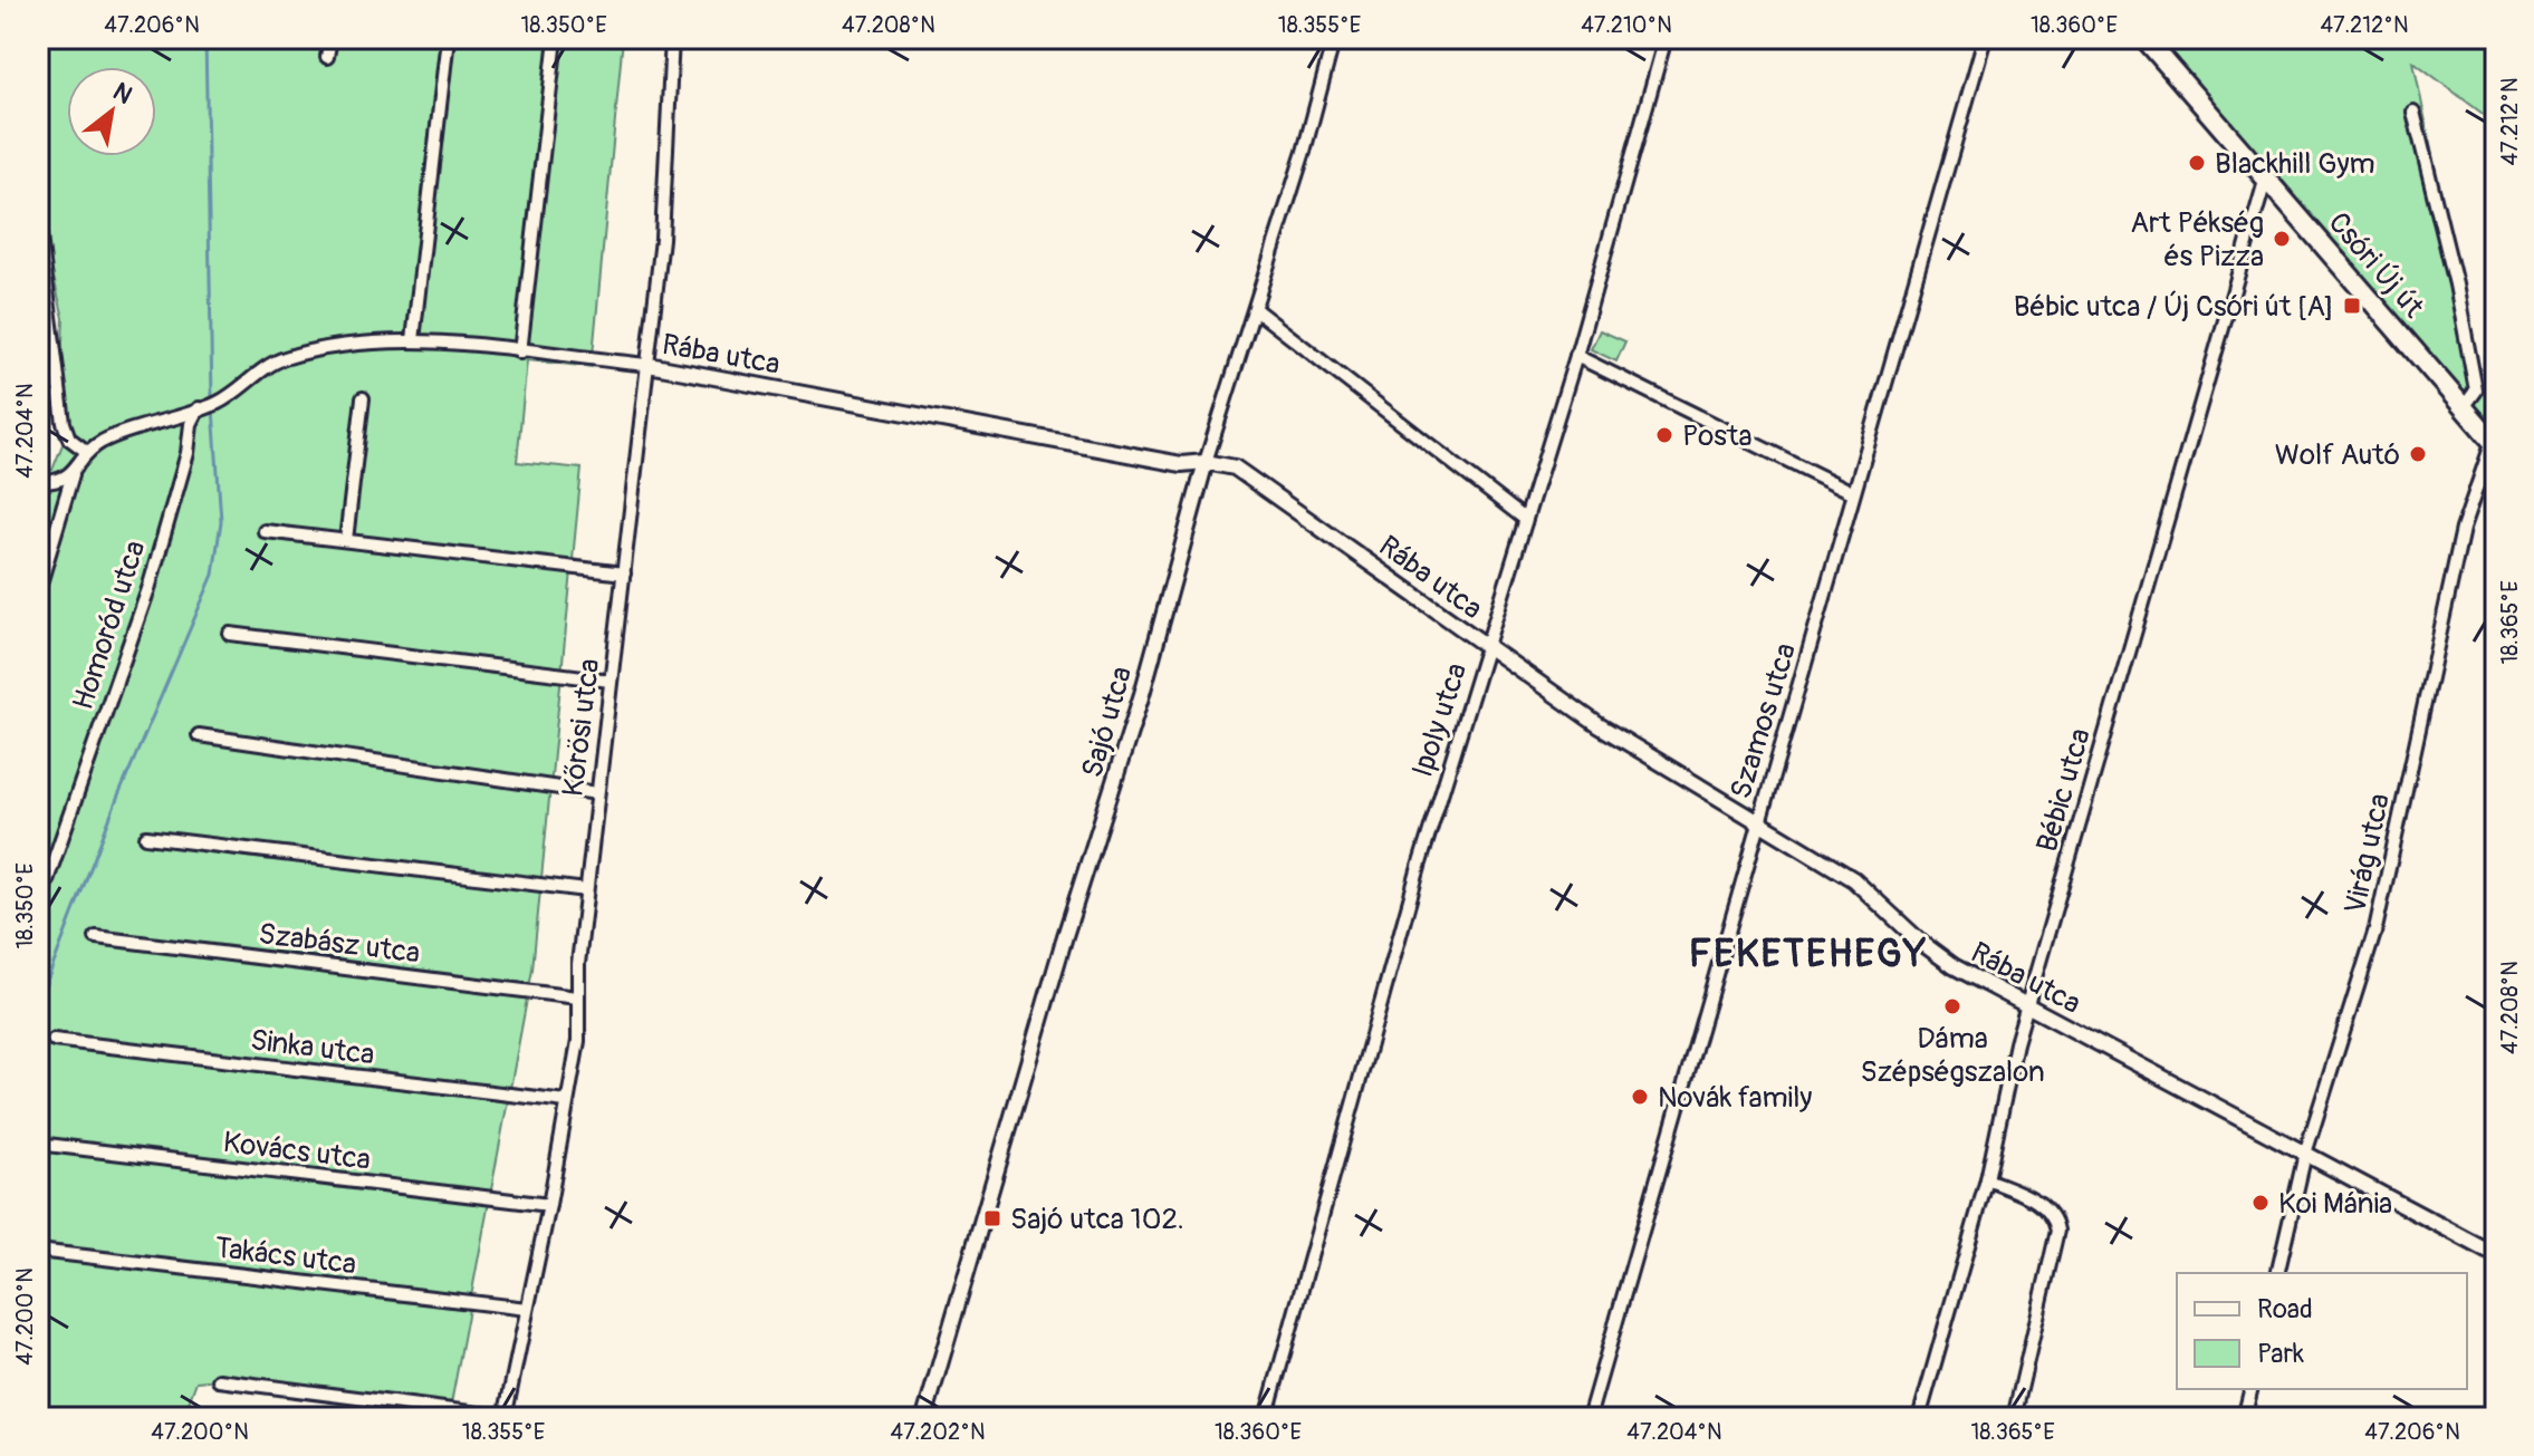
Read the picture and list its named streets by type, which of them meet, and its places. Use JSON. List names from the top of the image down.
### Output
{
  "streets": {
    "main road": ["Csóri Új út"],
    "street": [
      "Rába utca",
      "Homoród utca",
      "Ipoly utca",
      "Szamos utca",
      "Sajó utca",
      "Kőrösi utca",
      "Bébic utca",
      "Virág utca",
      "Szabász utca",
      "Sinka utca",
      "Kovács utca",
      "Takács utca"
    ]
  },
  "crossings": [
    ["Csóri Új út", "Bébic utca"],
    ["Csóri Új út", "Virág utca"],
    ["Rába utca", "Homoród utca"],
    ["Rába utca", "Ipoly utca"],
    ["Rába utca", "Szamos utca"],
    ["Rába utca", "Sajó utca"],
    ["Rába utca", "Kőrösi utca"],
    ["Rába utca", "Bébic utca"],
    ["Rába utca", "Virág utca"],
    ["Kőrösi utca", "Szabász utca"],
    ["Kőrösi utca", "Sinka utca"],
    ["Kőrösi utca", "Kovács utca"],
    ["Kőrösi utca", "Takács utca"]
  ],
  "districts": ["FEKETEHEGY"],
  "places": {
    "other": [
      "Blackhill Gym",
      "Art Pékség és Pizza",
      "Posta",
      "Wolf Autó",
      "Dáma Szépségszalon",
      "Novák family",
      "Koi Mánia"
    ],
    "transit": ["Bébic utca / Új Csóri út [A]", "Sajó utca 102."]
  },
  "legend": ["Road", "Park"],
  "north": "top right",
  "coordinates": [
    "47.206°N",
    "18.350°E",
    "47.208°N",
    "18.355°E",
    "47.210°N",
    "18.360°E",
    "47.212°N",
    "47.204°N",
    "18.365°E",
    "47.200°N",
    "47.202°N"
  ]
}
